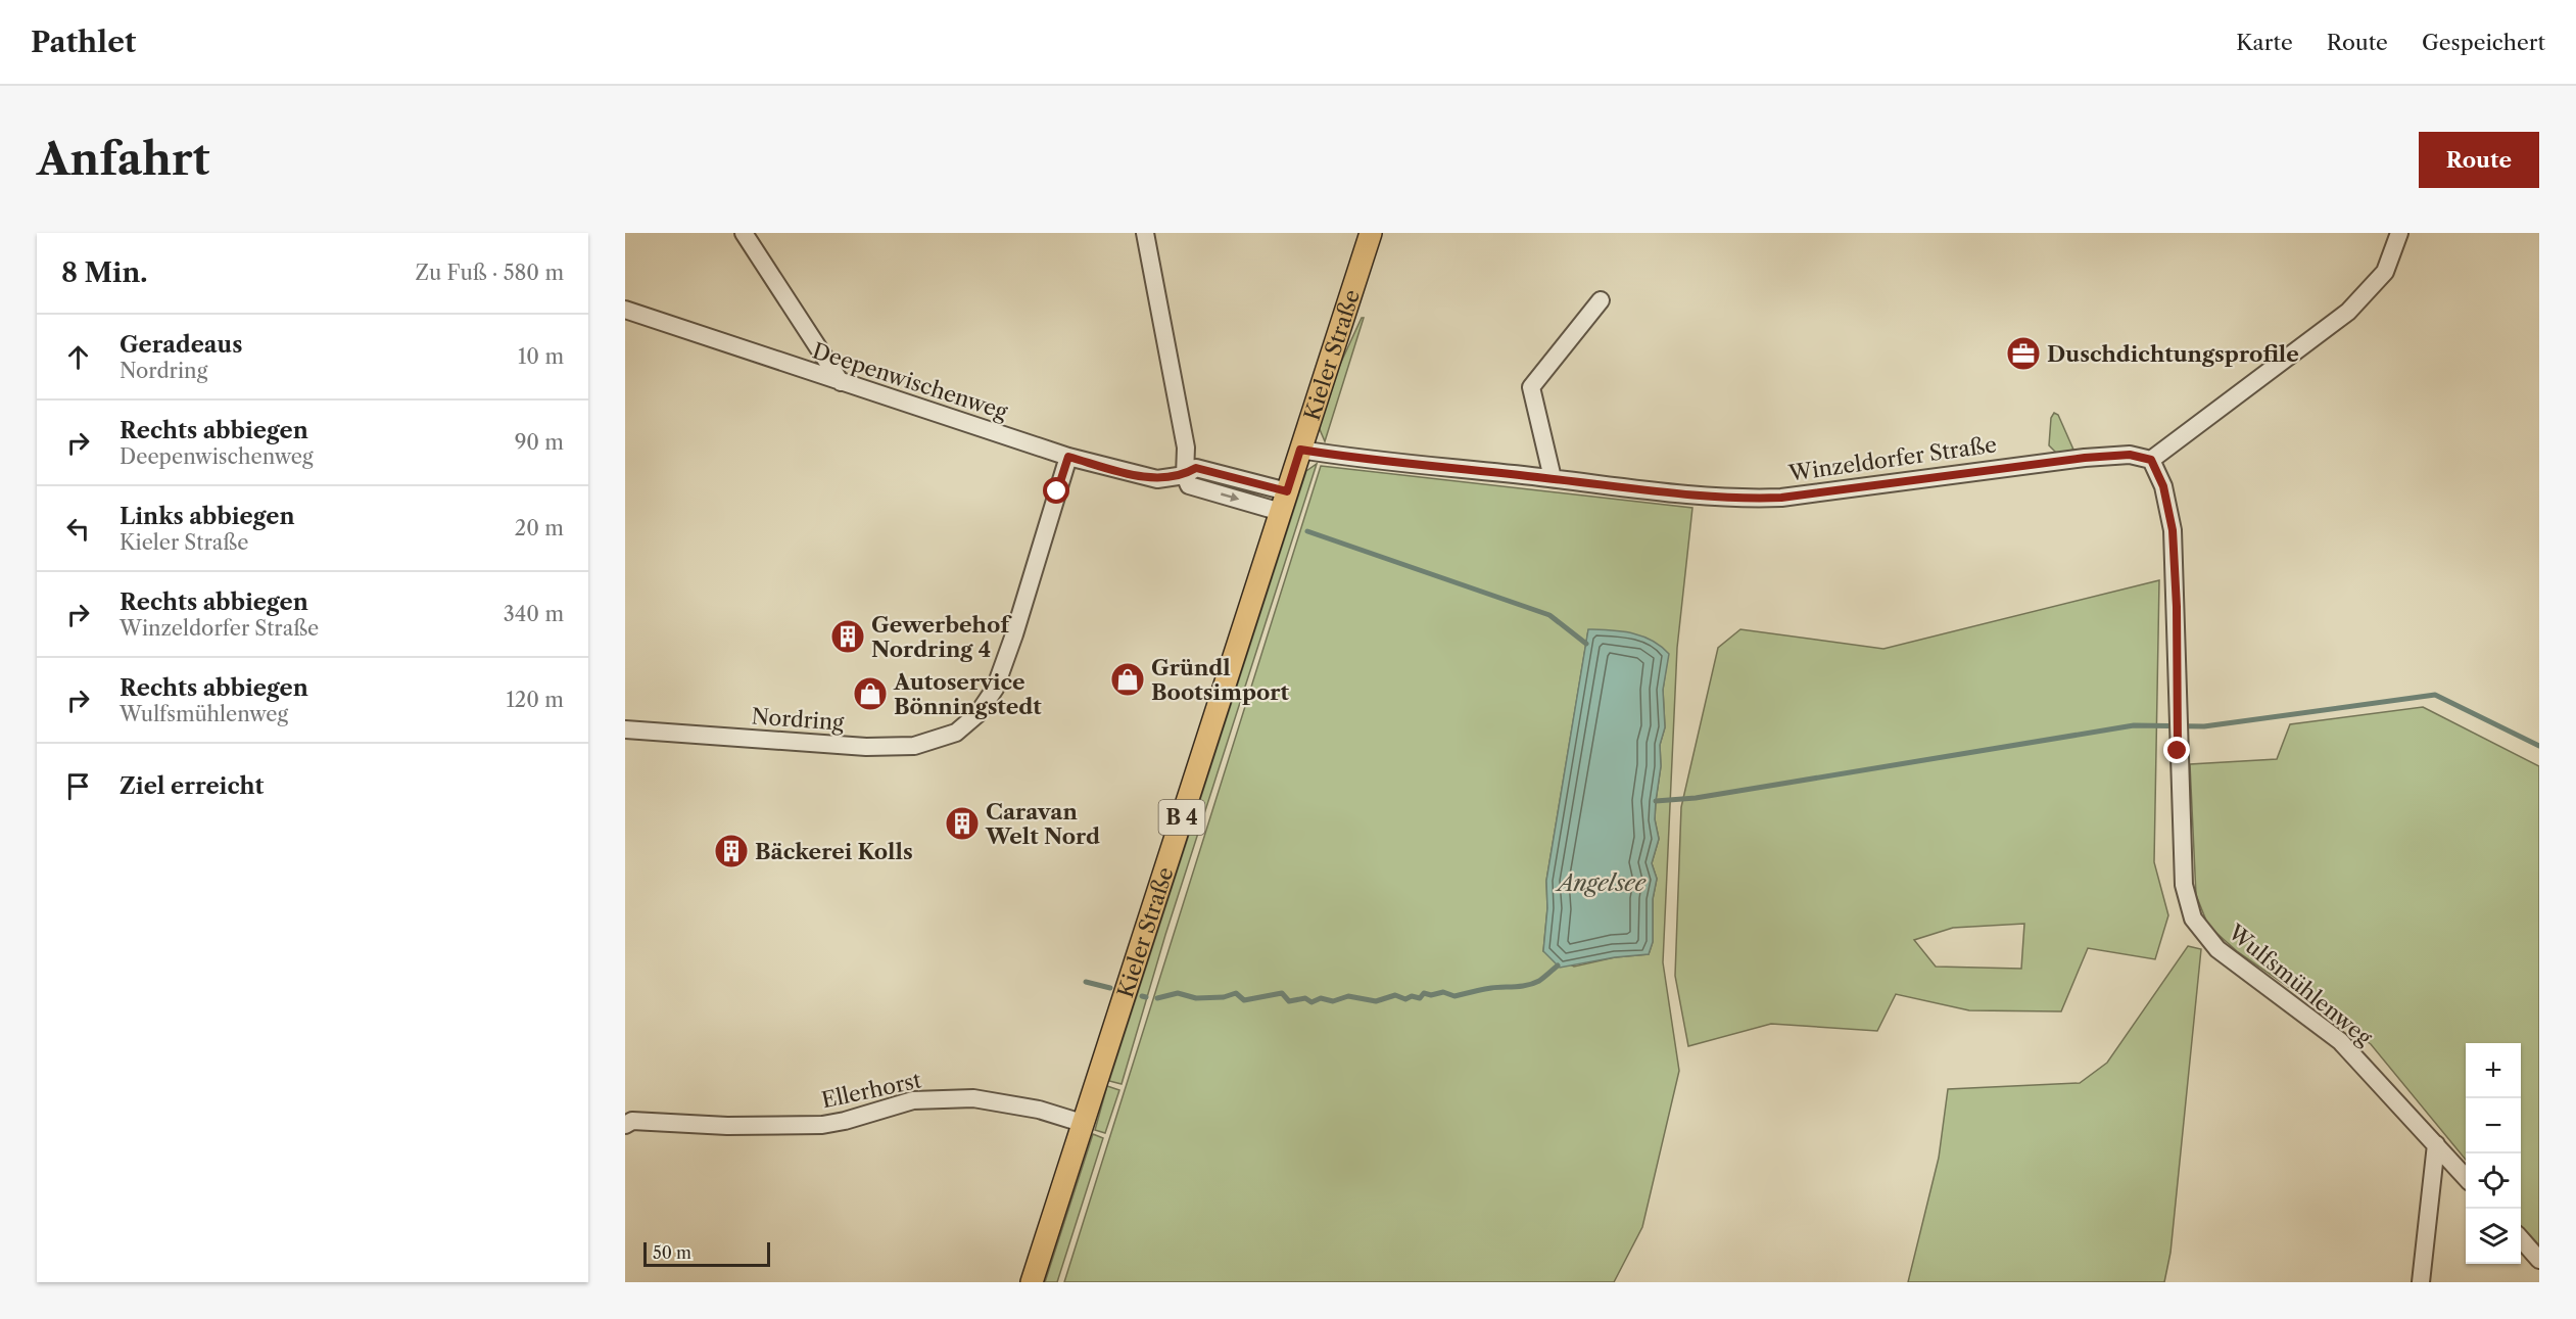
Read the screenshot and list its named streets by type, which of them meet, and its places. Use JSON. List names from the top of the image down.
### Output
{
  "streets": {
    "main road": ["Kieler Straße", "B 4"],
    "street": [
      "Deepenwischenweg",
      "Winzeldorfer Straße",
      "Nordring",
      "Wulfsmühlenweg",
      "Ellerhorst"
    ]
  },
  "crossings": [
    ["Kieler Straße", "Deepenwischenweg"],
    ["Kieler Straße", "Winzeldorfer Straße"],
    ["Kieler Straße", "Ellerhorst"],
    ["Deepenwischenweg", "Nordring"],
    ["Winzeldorfer Straße", "Wulfsmühlenweg"]
  ],
  "water": ["Angelsee"],
  "places": {
    "office": ["Duschdichtungsprofile"],
    "building": ["Gewerbehof Nordring 4", "Caravan Welt Nord", "Bäckerei Kolls"],
    "shop": ["Gründl Bootsimport", "Autoservice Bönningstedt"]
  },
  "scale_bar": "50 m",
  "page": {
    "header": "Pathlet",
    "nav": ["Karte", "Route", "Gespeichert"],
    "buttons": "Route",
    "title": "Anfahrt",
    "heading": ["8 Min.", "Zu Fuß · 580 m"],
    "list": [
      ["Geradeaus", "Nordring", "10 m"],
      ["Rechts abbiegen", "Deepenwischenweg", "90 m"],
      ["Links abbiegen", "Kieler Straße", "20 m"],
      ["Rechts abbiegen", "Winzeldorfer Straße", "340 m"],
      ["Rechts abbiegen", "Wulfsmühlenweg", "120 m"],
      "Ziel erreicht"
    ],
    "map_buttons": ["+", "−"],
    "scale": "50 m"
  }
}
